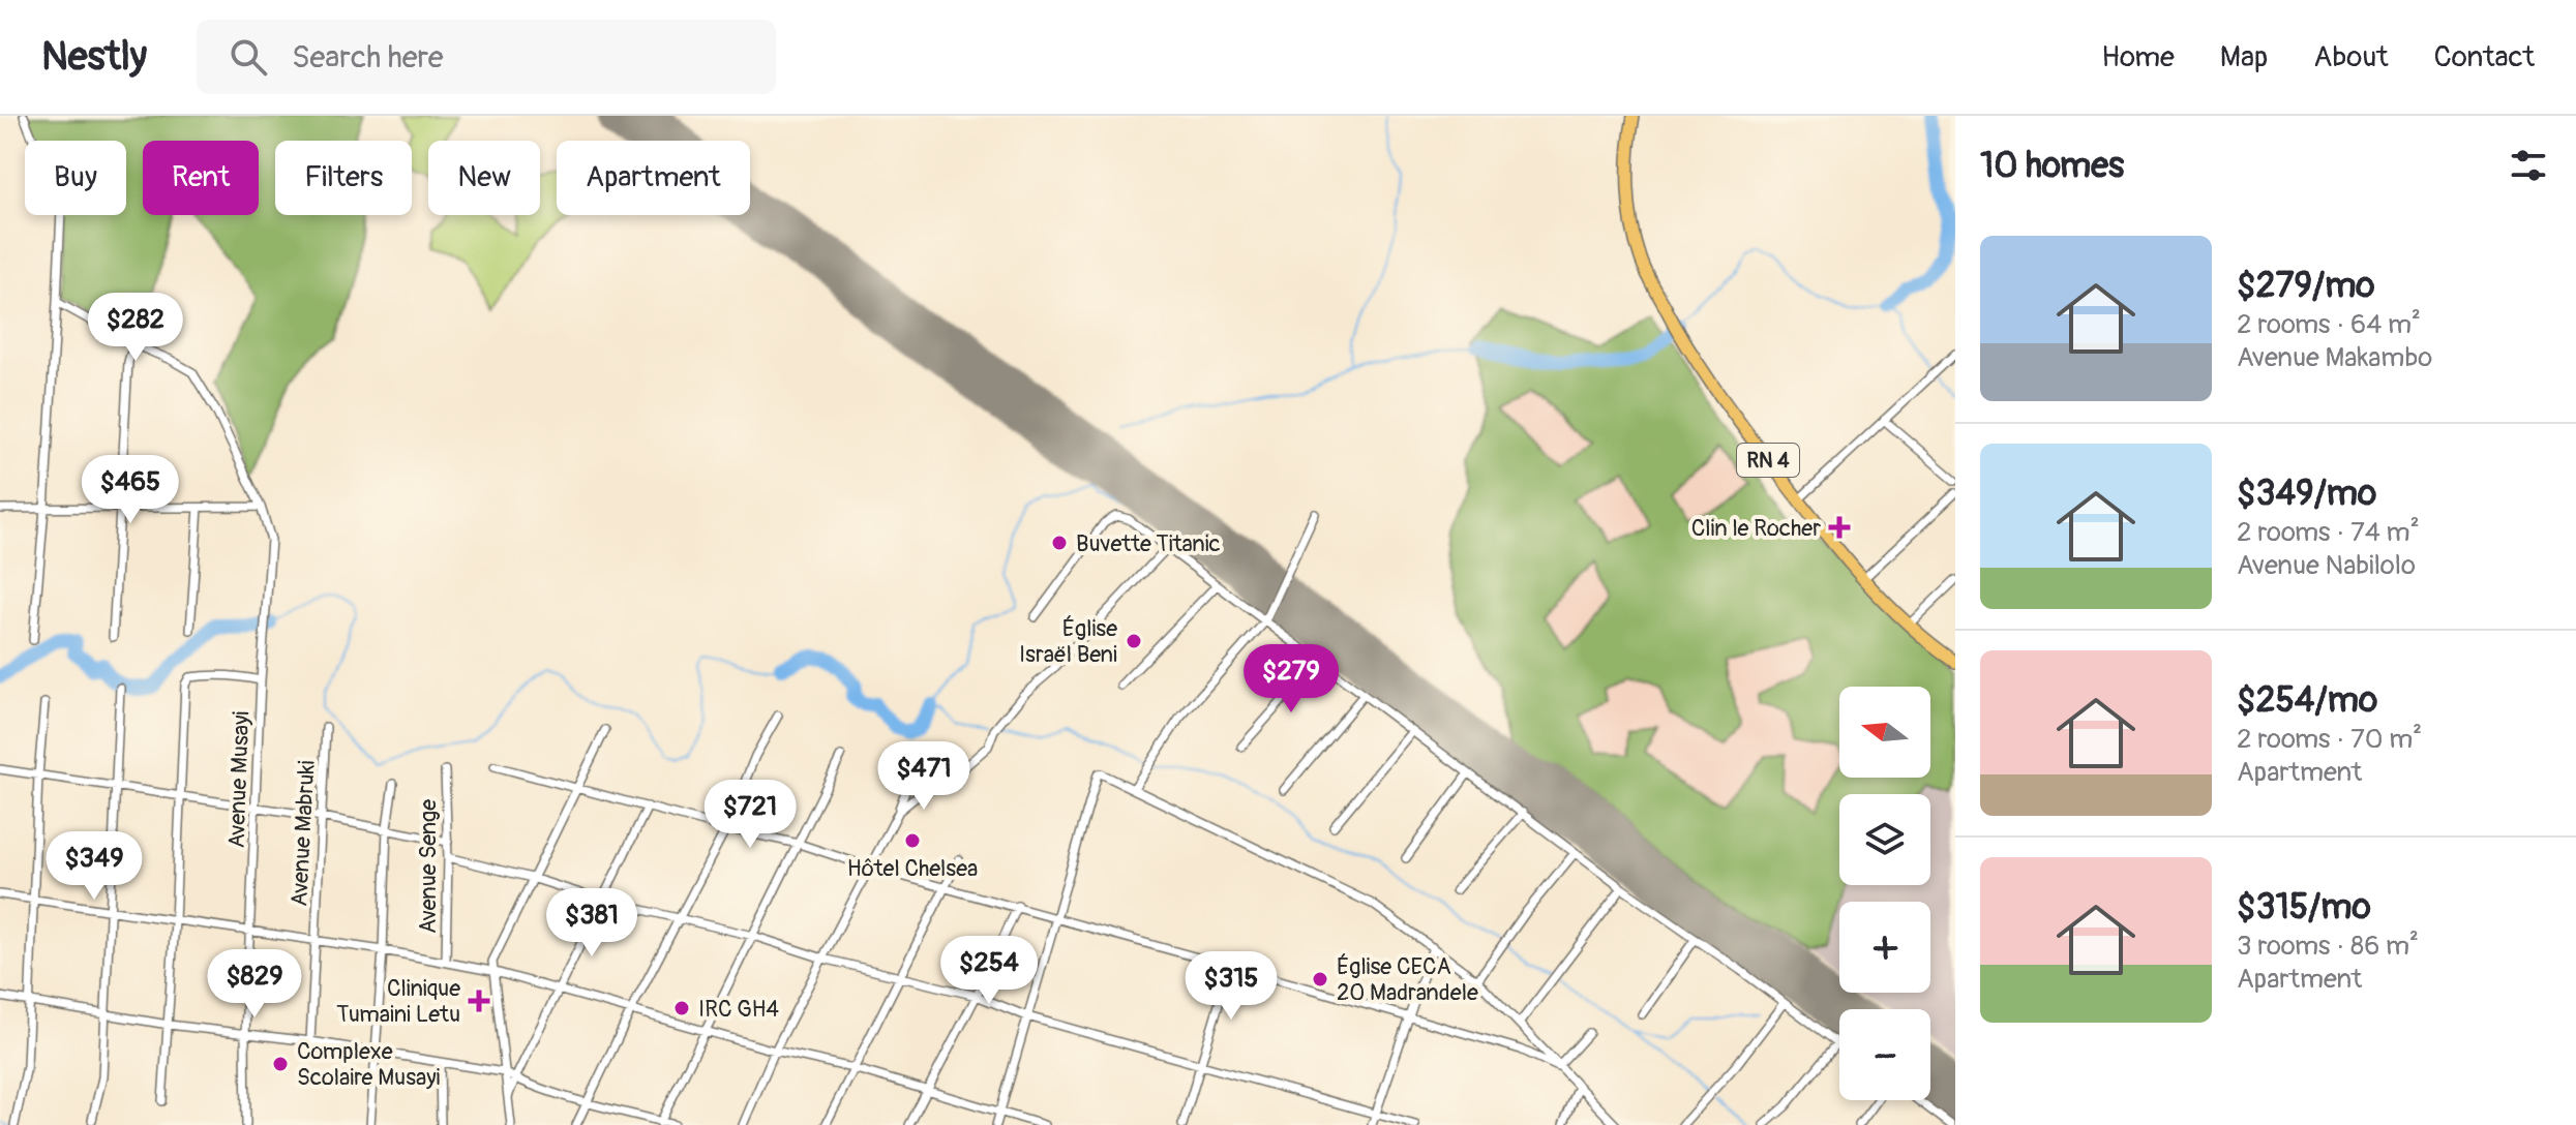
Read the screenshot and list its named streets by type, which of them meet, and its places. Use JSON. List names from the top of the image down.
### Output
{
  "streets": {
    "highway": ["RN 4"],
    "street": ["Avenue Musayi", "Avenue Mabruki", "Avenue Senge"]
  },
  "places": {
    "health": ["Clin le Rocher", "Clinique Tumaini Letu"],
    "other": [
      "Buvette Titanic",
      "Église Israël Beni",
      "Hôtel Chelsea",
      "Église CECA 20 Madrandele",
      "IRC GH4",
      "Complexe Scolaire Musayi"
    ]
  },
  "north": "left",
  "page": {
    "header": "Nestly",
    "search": "Search here",
    "nav": [
      "Home",
      "Map",
      "About",
      "Contact"
    ],
    "heading": "10 homes",
    "chip": [
      "Buy",
      "Rent",
      "Filters",
      "New",
      "Apartment"
    ],
    "list": [
      {
        "name": "$279/mo",
        "note": "2 rooms · 64 m² · Avenue Makambo"
      },
      {
        "name": "$349/mo",
        "note": "2 rooms · 74 m² · Avenue Nabilolo"
      },
      {
        "name": "$254/mo",
        "note": "2 rooms · 70 m² · Apartment"
      },
      {
        "name": "$315/mo",
        "note": "3 rooms · 86 m² · Apartment"
      }
    ],
    "price": [
      "$282",
      "$465",
      "$279",
      "$471",
      "$721",
      "$349",
      "$381",
      "$254",
      "$829",
      "$315"
    ],
    "map_buttons": ["+", "−"]
  }
}
